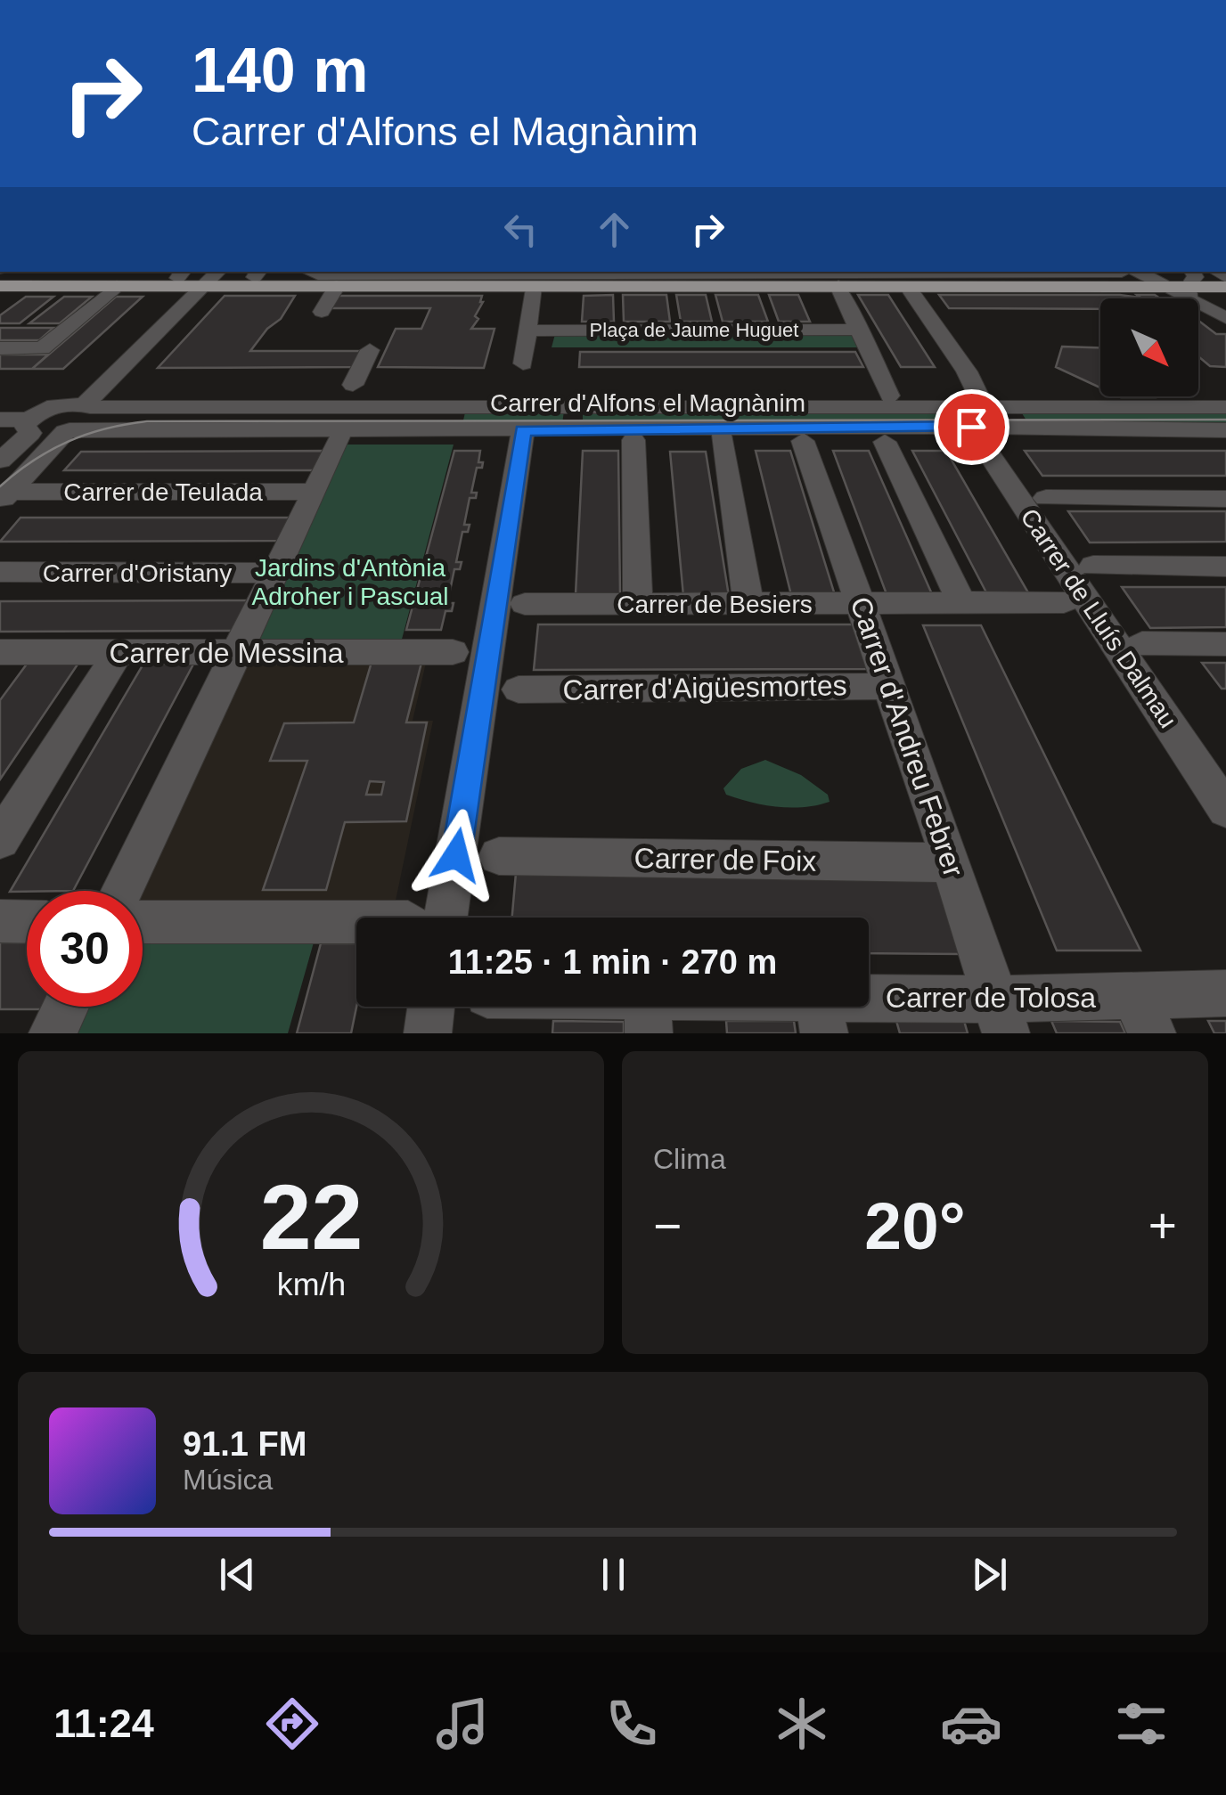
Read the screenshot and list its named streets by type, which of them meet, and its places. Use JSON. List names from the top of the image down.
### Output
{
  "streets": {
    "street": [
      "Plaça de Jaume Huguet",
      "Carrer d'Alfons el Magnànim",
      "Carrer de Teulada",
      "Carrer d'Oristany",
      "Carrer de Besiers",
      "Carrer de Lluís Dalmau",
      "Carrer de Messina",
      "Carrer d'Aigüesmortes",
      "Carrer d'Andreu Febrer",
      "Carrer de Foix",
      "Carrer de Tolosa"
    ]
  },
  "crossings": [
    ["Carrer d'Alfons el Magnànim", "Carrer de Lluís Dalmau"],
    ["Carrer de Besiers", "Carrer d'Andreu Febrer"],
    ["Carrer d'Aigüesmortes", "Carrer d'Andreu Febrer"],
    ["Carrer d'Andreu Febrer", "Carrer de Foix"],
    ["Carrer d'Andreu Febrer", "Carrer de Tolosa"]
  ],
  "parks": ["Jardins d'Antònia Adroher i Pascual"],
  "north": "bottom right",
  "page": {
    "turn": ["140 m", "Carrer d'Alfons el Magnànim"],
    "limit": "30",
    "trip": "11:25 · 1 min · 270 m",
    "tile": "Clima",
    "heat": ["−", "20°", "+"],
    "song": ["91.1 FM", "Música"],
    "tabs": "11:24",
    "gauge": ["22", "km/h"]
  }
}
